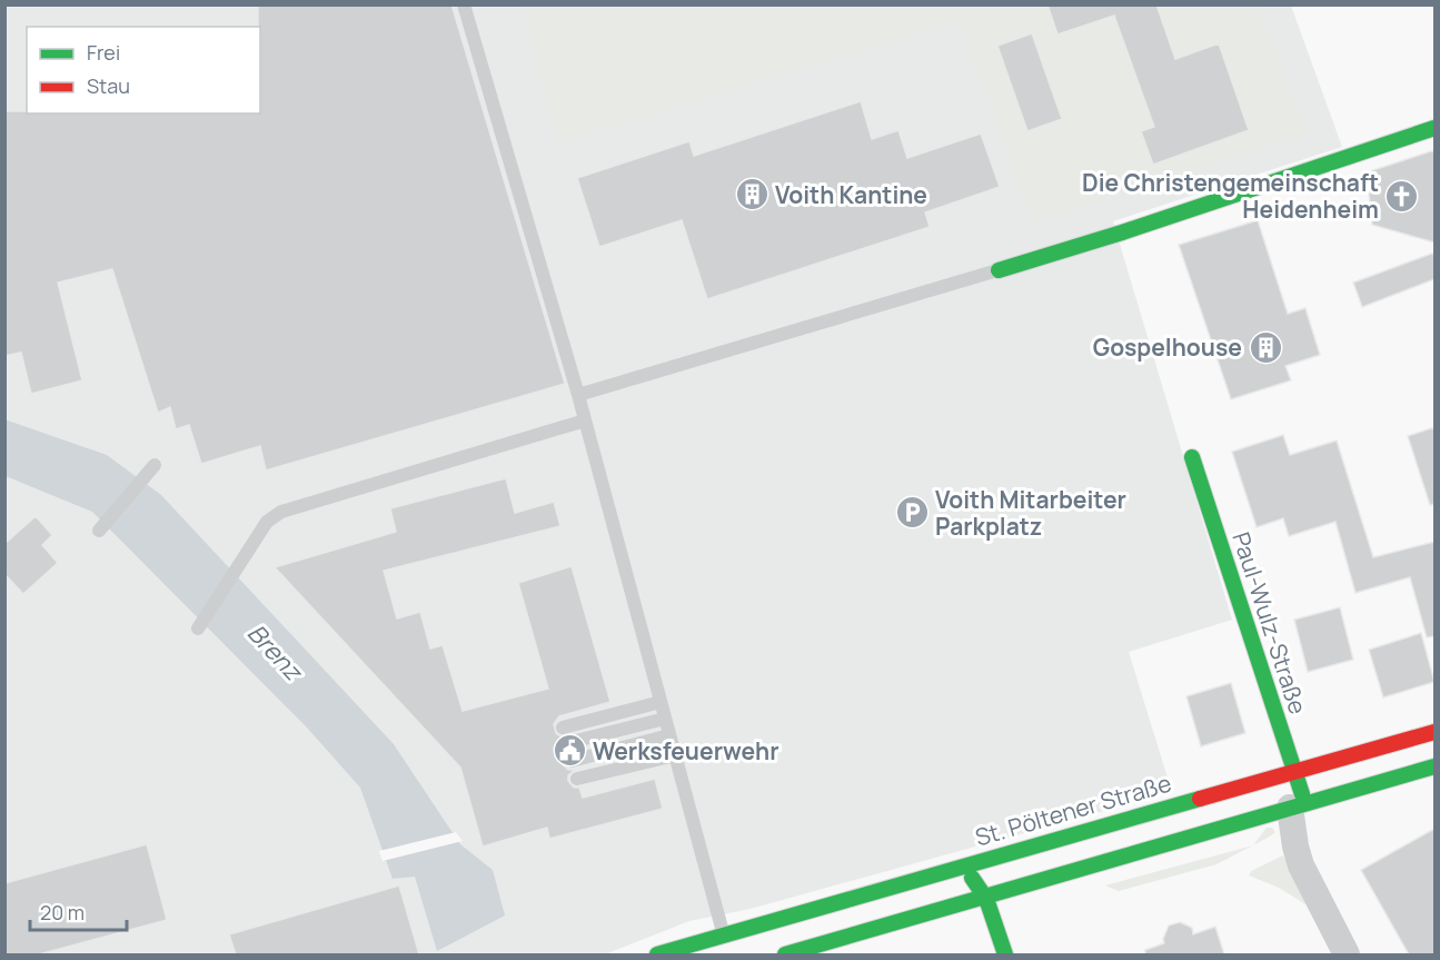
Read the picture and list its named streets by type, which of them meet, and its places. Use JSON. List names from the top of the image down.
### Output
{
  "streets": {
    "main road": ["Paul-Wulz-Straße", "St. Pöltener Straße"]
  },
  "crossings": [
    ["Paul-Wulz-Straße", "St. Pöltener Straße"]
  ],
  "water": ["Brenz"],
  "places": {
    "building": ["Voith Kantine", "Gospelhouse"],
    "church": ["Die Christengemeinschaft Heidenheim"],
    "parking": ["Voith Mitarbeiter Parkplatz"],
    "public building": ["Werksfeuerwehr"]
  },
  "legend": ["Frei", "Stau"],
  "scale_bar": "20 m"
}
